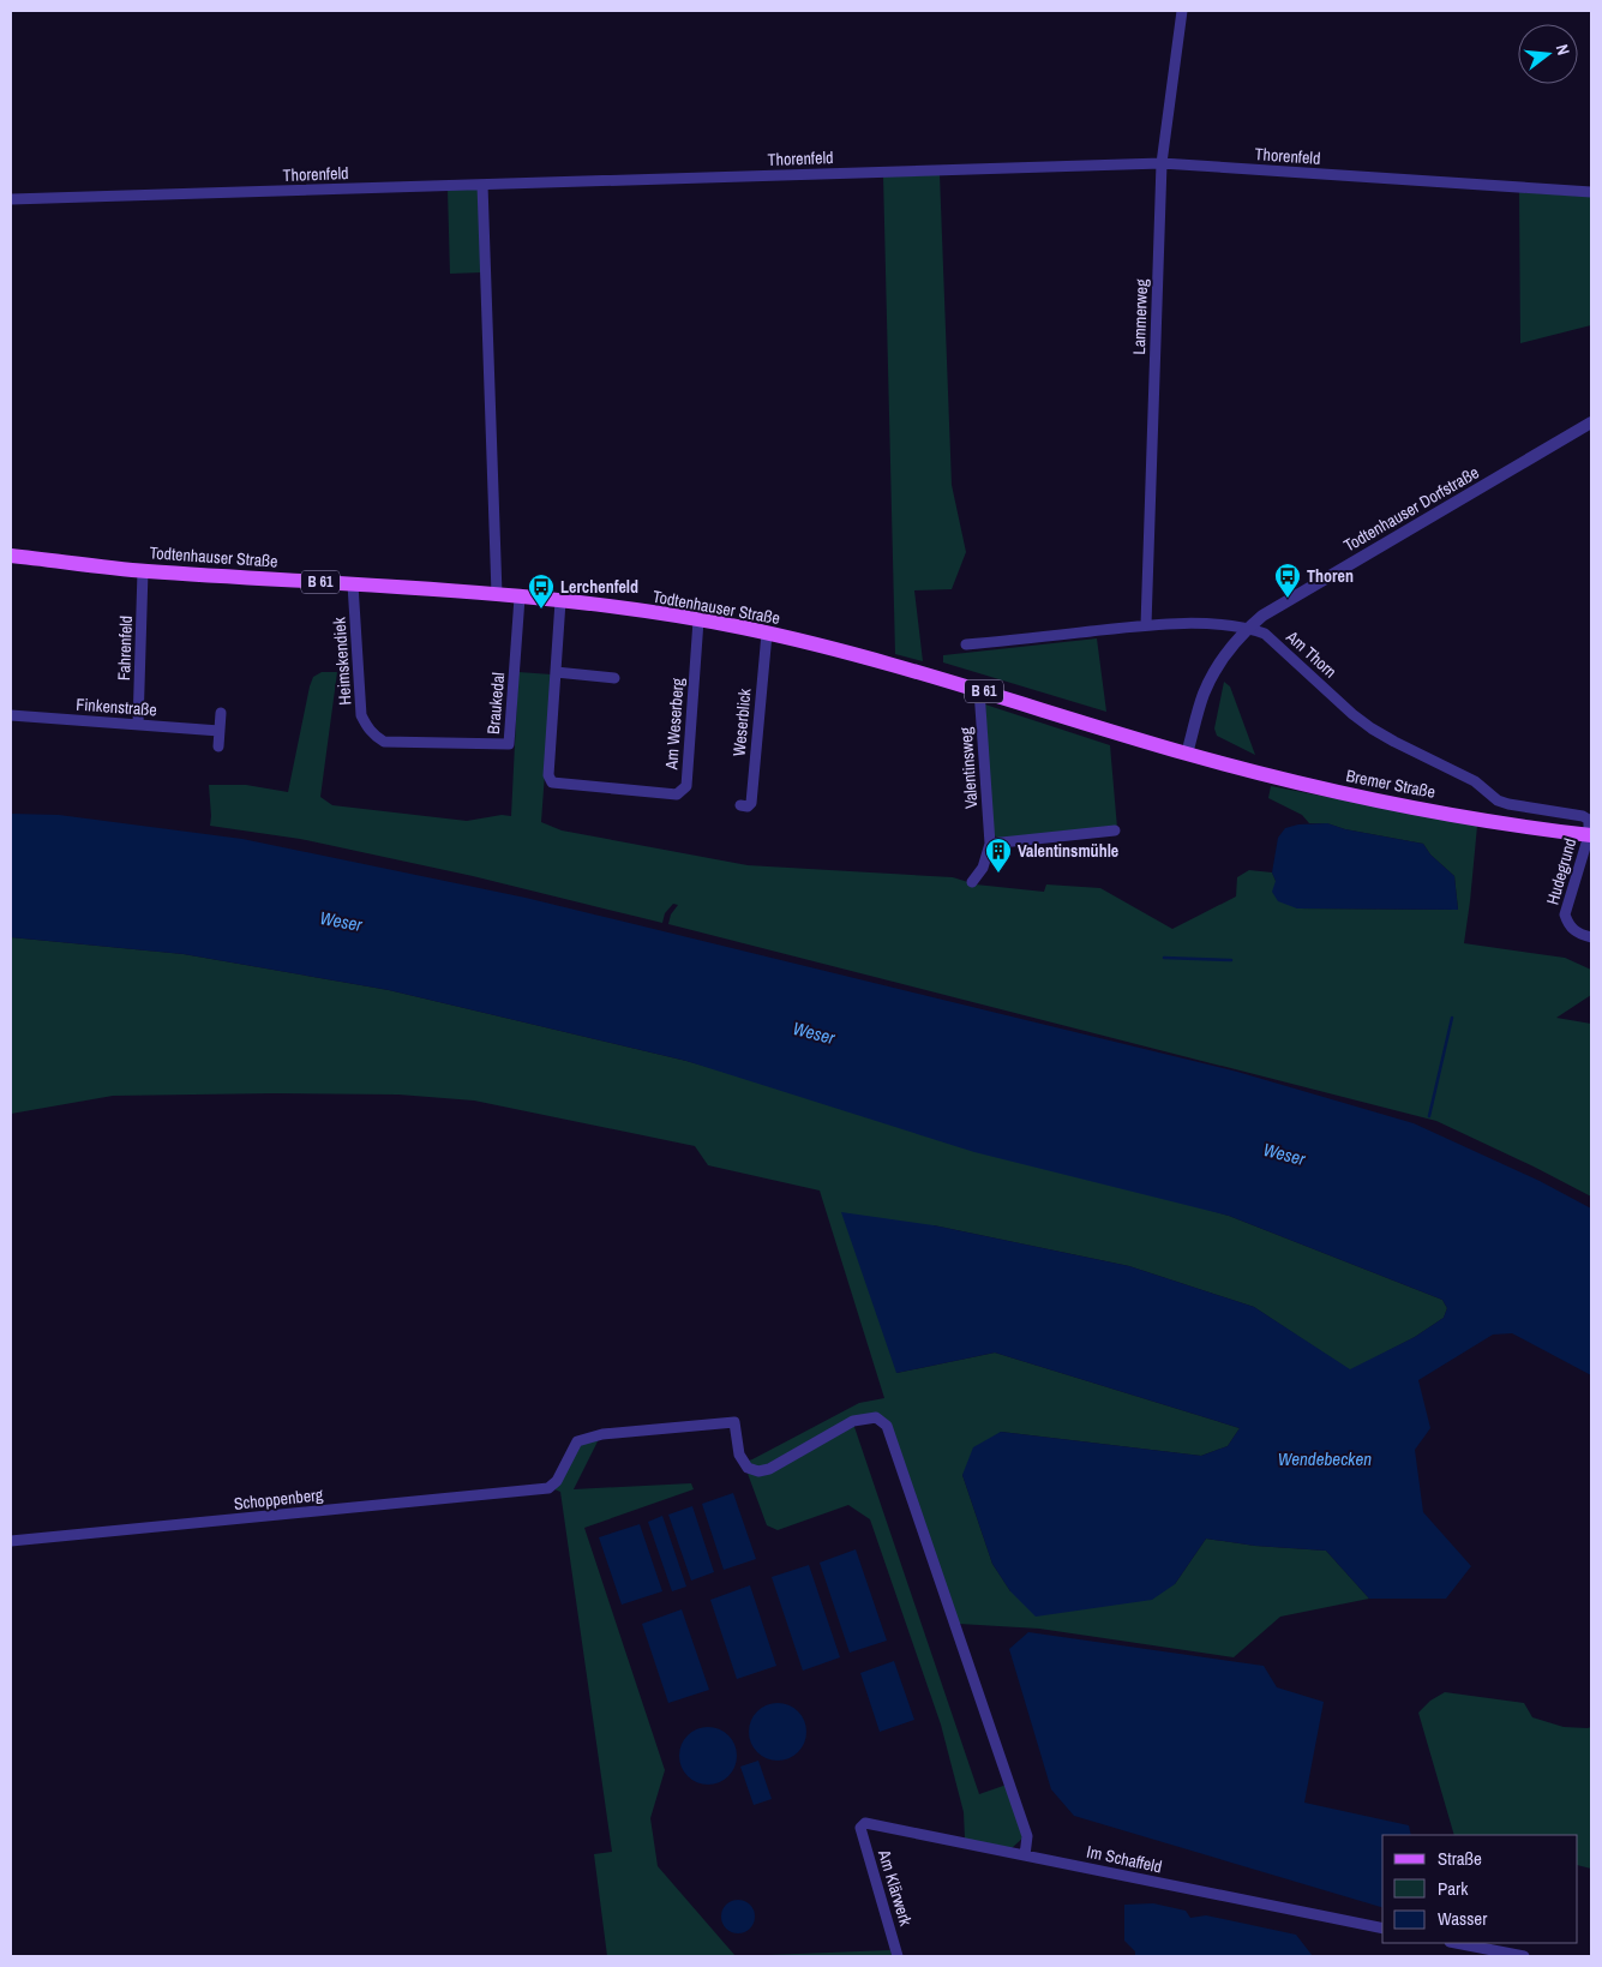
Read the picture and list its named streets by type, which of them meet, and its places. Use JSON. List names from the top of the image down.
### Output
{
  "streets": {
    "main road": ["Todtenhauser Straße", "B 61", "Bremer Straße"],
    "street": [
      "Thorenfeld",
      "Lammerweg",
      "Todtenhauser Dorfstraße",
      "Fahrenfeld",
      "Am Thorn",
      "Heimskendiek",
      "Braukedal",
      "Finkenstraße",
      "Weserblick",
      "Am Weserberg",
      "Valentinsweg",
      "Hudegrund",
      "Schoppenberg",
      "Im Schaffeld",
      "Am Klärwerk"
    ]
  },
  "crossings": [
    ["Thorenfeld", "Lammerweg"],
    ["Lammerweg", "Am Thorn"],
    ["Todtenhauser Dorfstraße", "Todtenhauser Straße"],
    ["Todtenhauser Dorfstraße", "Am Thorn"],
    ["Todtenhauser Dorfstraße", "Bremer Straße"],
    ["Todtenhauser Straße", "Fahrenfeld"],
    ["Todtenhauser Straße", "Heimskendiek"],
    ["Todtenhauser Straße", "Braukedal"],
    ["Todtenhauser Straße", "Weserblick"],
    ["Todtenhauser Straße", "Am Weserberg"],
    ["Todtenhauser Straße", "Valentinsweg"],
    ["Todtenhauser Straße", "Bremer Straße"],
    ["Fahrenfeld", "Finkenstraße"],
    ["Am Thorn", "Bremer Straße"],
    ["Am Thorn", "Hudegrund"],
    ["Heimskendiek", "Braukedal"],
    ["Bremer Straße", "Hudegrund"],
    ["Schoppenberg", "Im Schaffeld"],
    ["Im Schaffeld", "Am Klärwerk"]
  ],
  "water": ["Weser", "Wendebecken"],
  "places": {
    "bus stop": ["Thoren", "Lerchenfeld"],
    "building": ["Valentinsmühle"]
  },
  "legend": ["Straße", "Park", "Wasser"],
  "north": "right"
}
